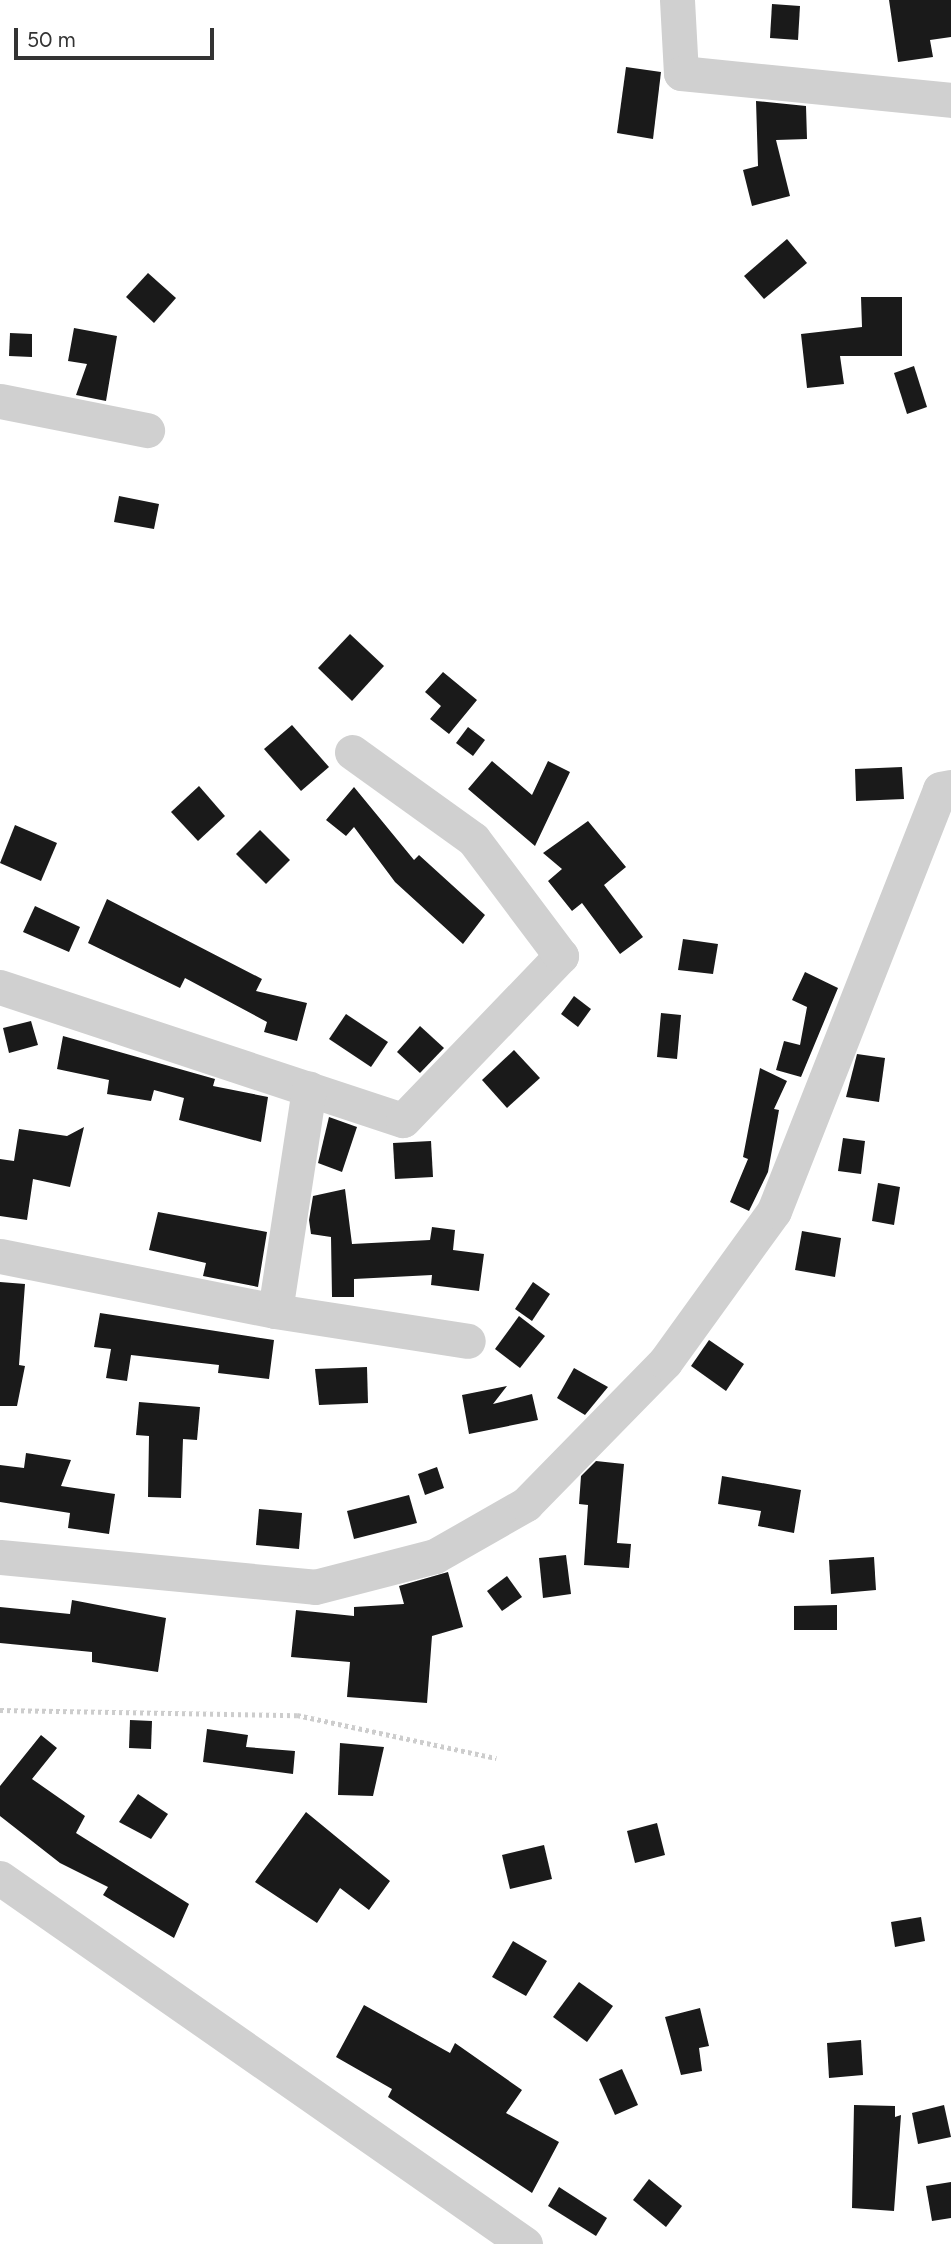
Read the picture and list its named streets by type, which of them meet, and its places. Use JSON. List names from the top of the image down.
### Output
{
  "scale_bar": "50 m"
}
